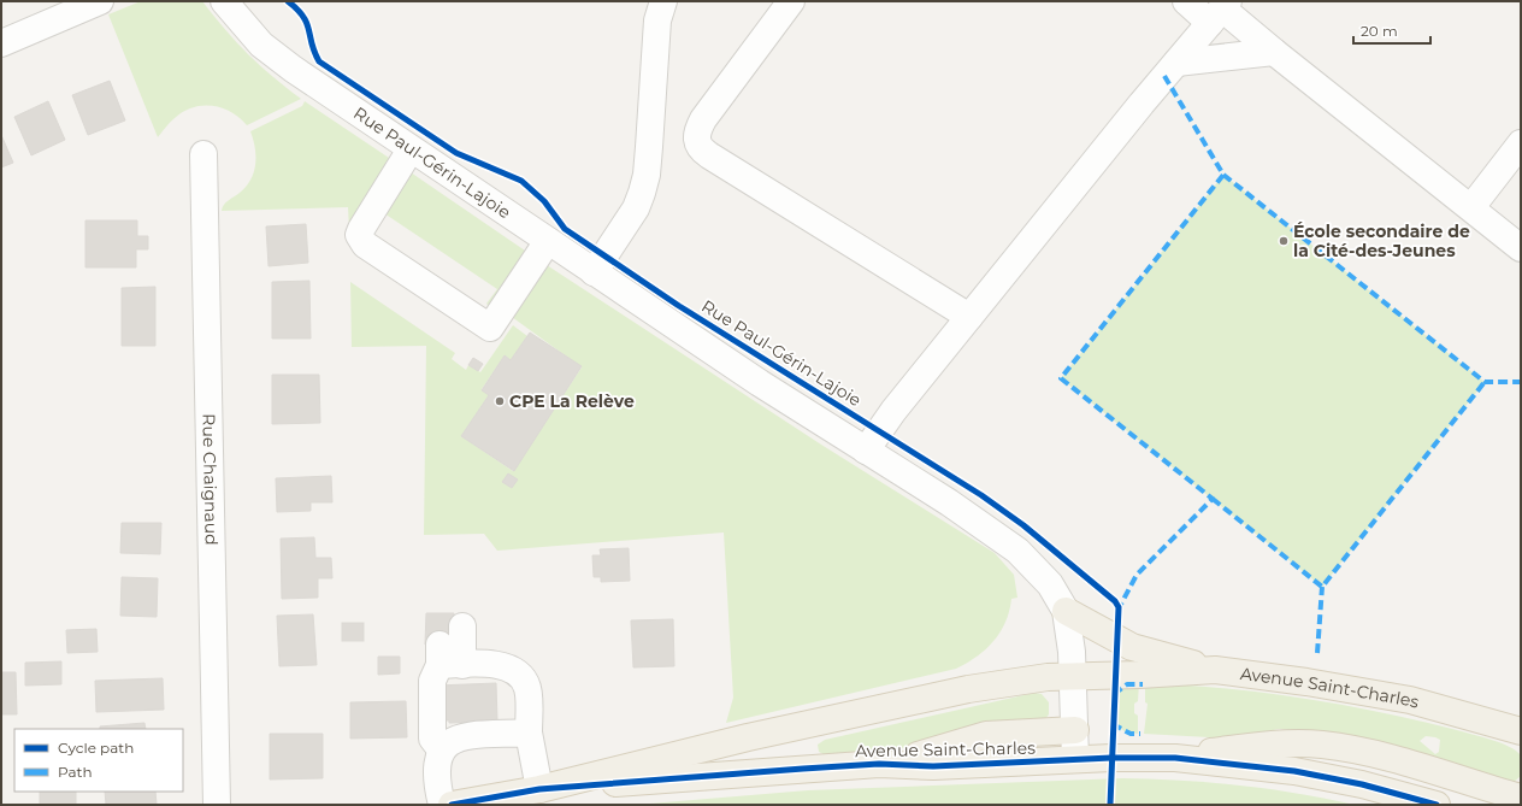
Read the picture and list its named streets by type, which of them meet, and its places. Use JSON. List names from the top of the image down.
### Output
{
  "streets": {
    "main road": ["Avenue Saint-Charles"],
    "street": ["Rue Paul-Gérin-Lajoie", "Rue Chaignaud"]
  },
  "crossings": [
    ["Rue Paul-Gérin-Lajoie", "Avenue Saint-Charles"]
  ],
  "places": ["École secondaire de la Cité-des-Jeunes", "CPE La Relève"],
  "legend": ["Cycle path", "Path"],
  "scale_bar": "20 m"
}
